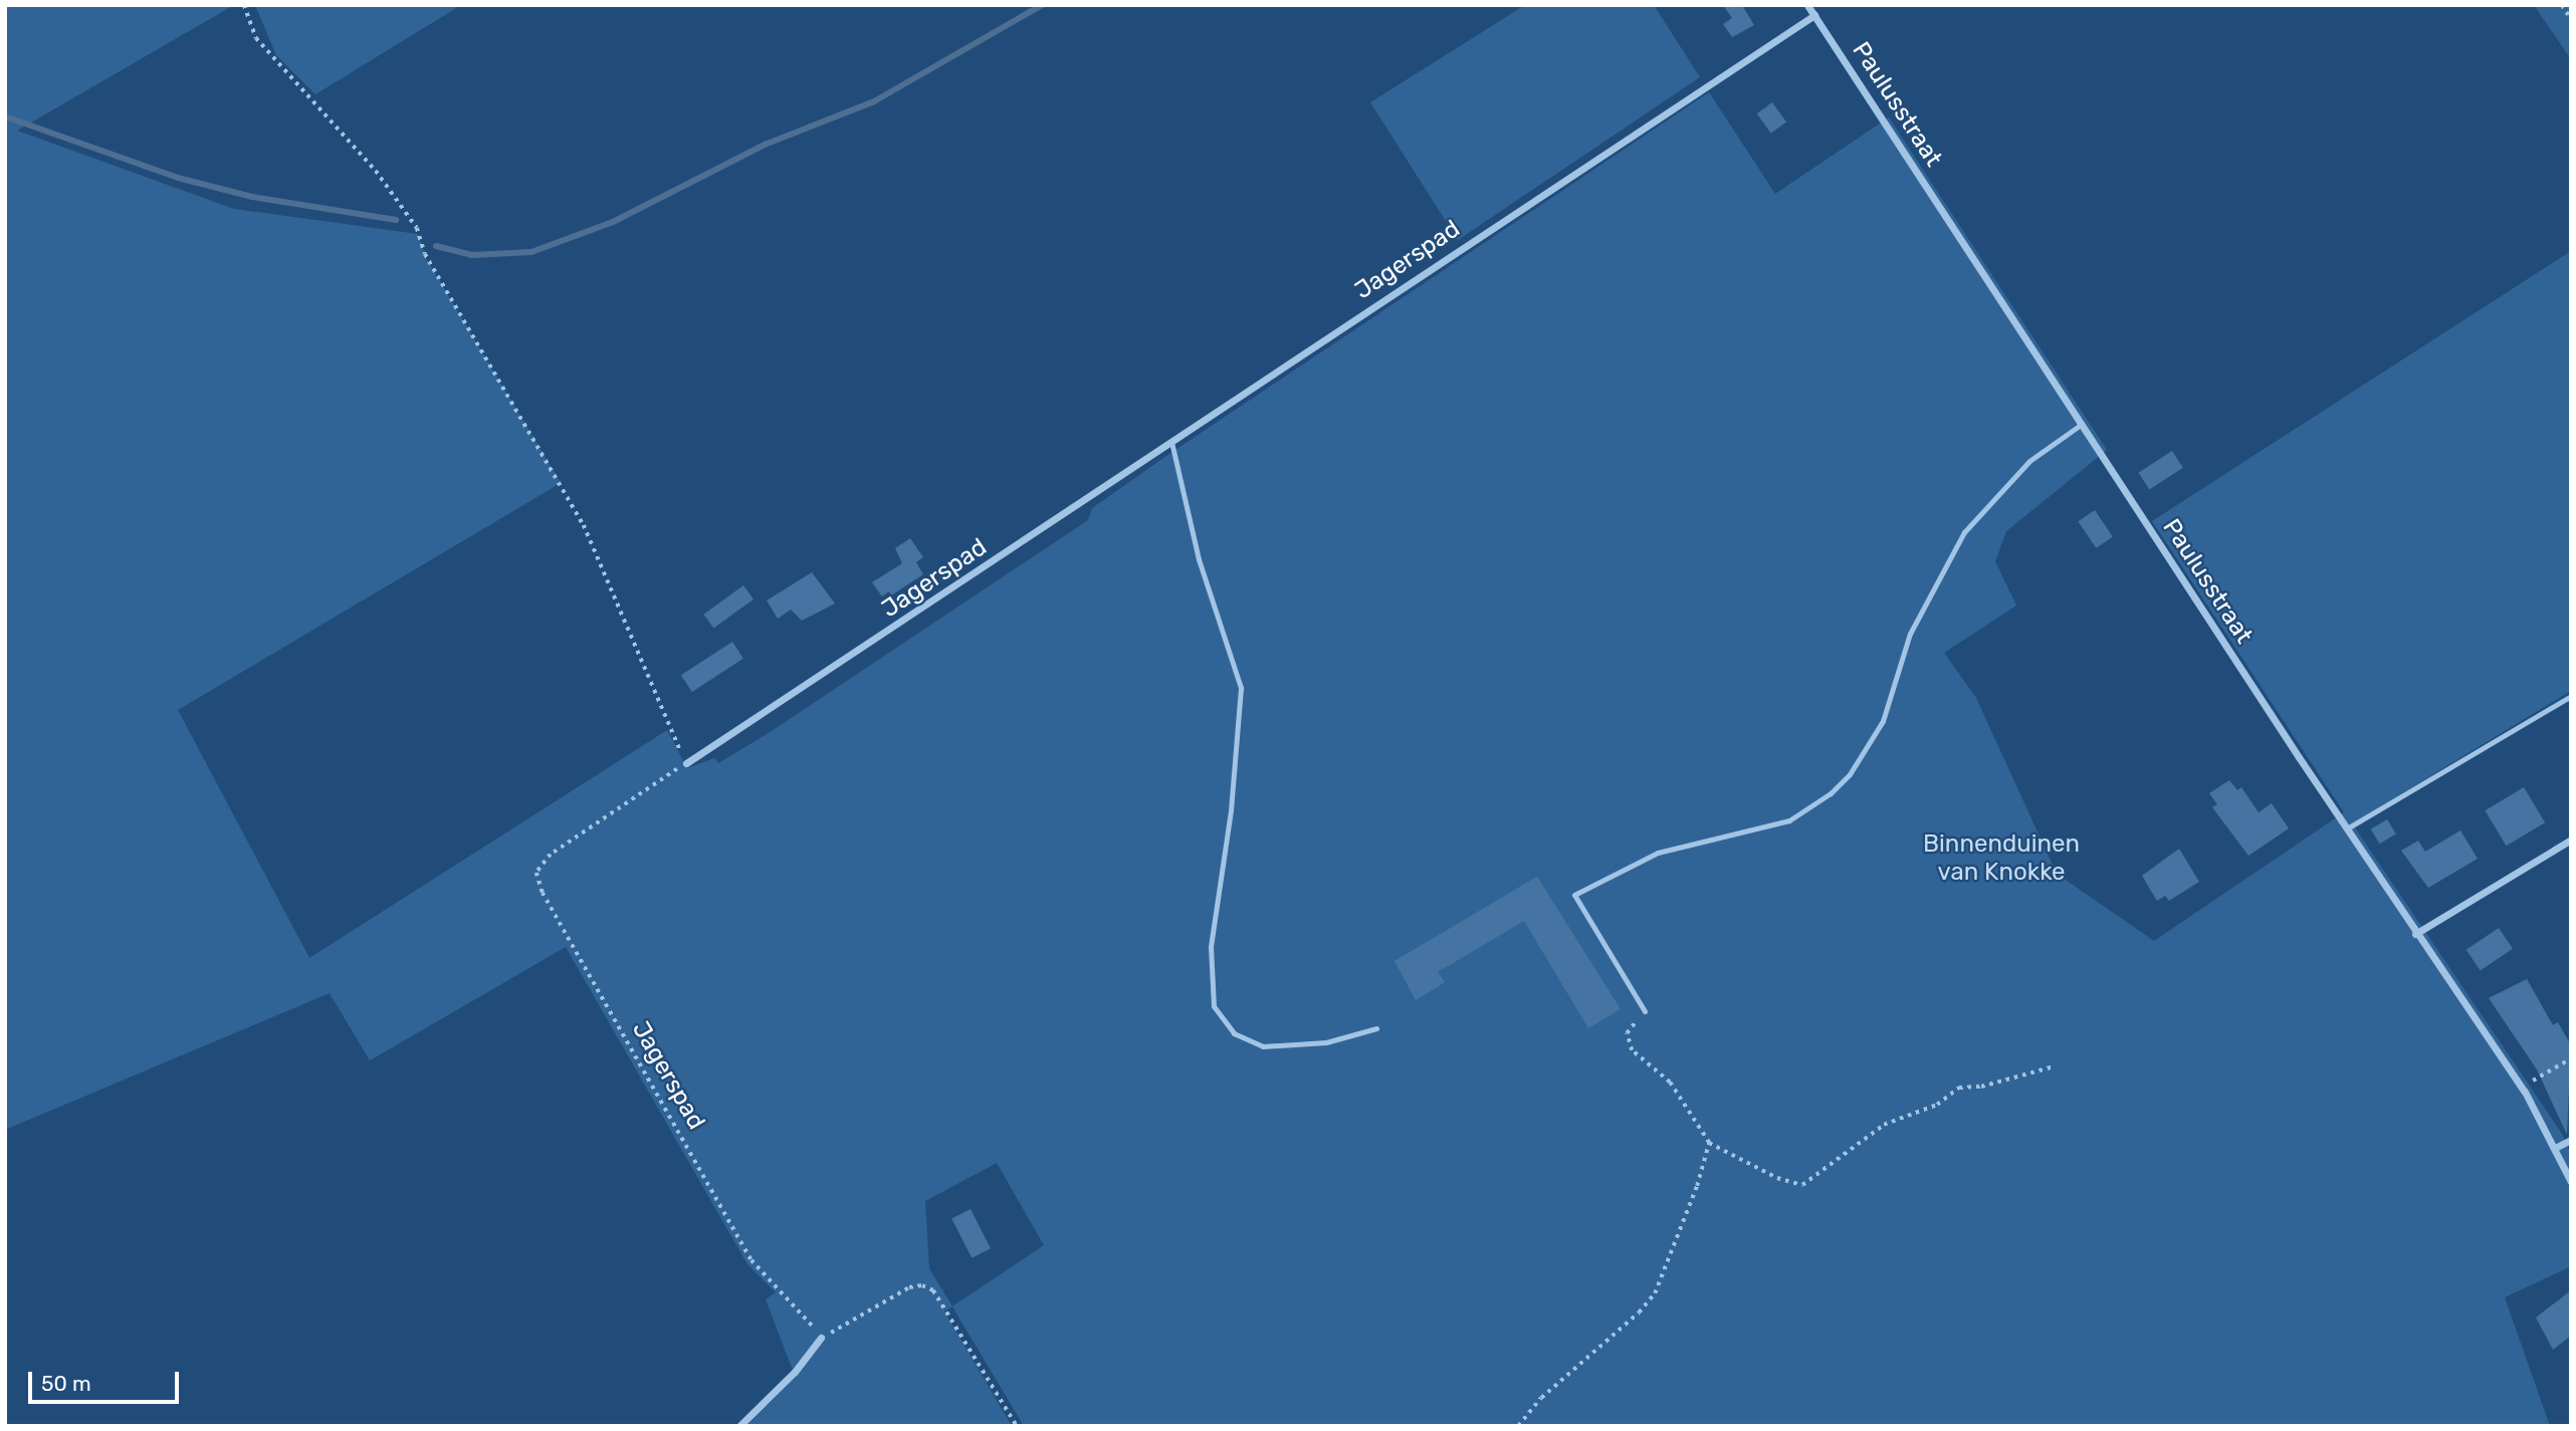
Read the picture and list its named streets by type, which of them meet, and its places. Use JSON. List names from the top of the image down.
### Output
{
  "streets": {
    "street": ["Paulusstraat", "Jagerspad"]
  },
  "crossings": [
    ["Paulusstraat", "Jagerspad"]
  ],
  "parks": ["Binnenduinen van Knokke"],
  "scale_bar": "50 m"
}
